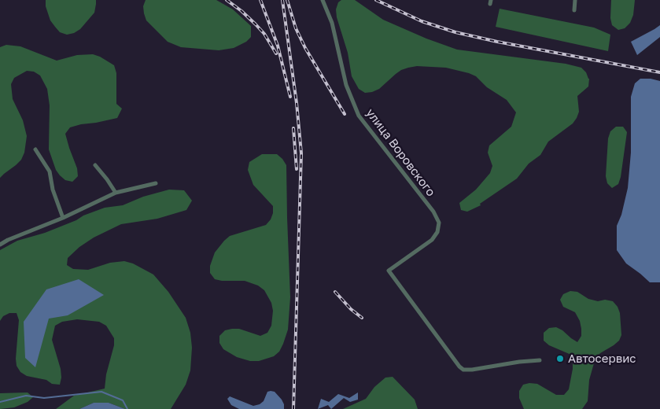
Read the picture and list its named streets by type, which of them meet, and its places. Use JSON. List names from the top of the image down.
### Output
{
  "streets": {
    "street": ["улица Воровского"]
  },
  "places": ["Автосервис"]
}
